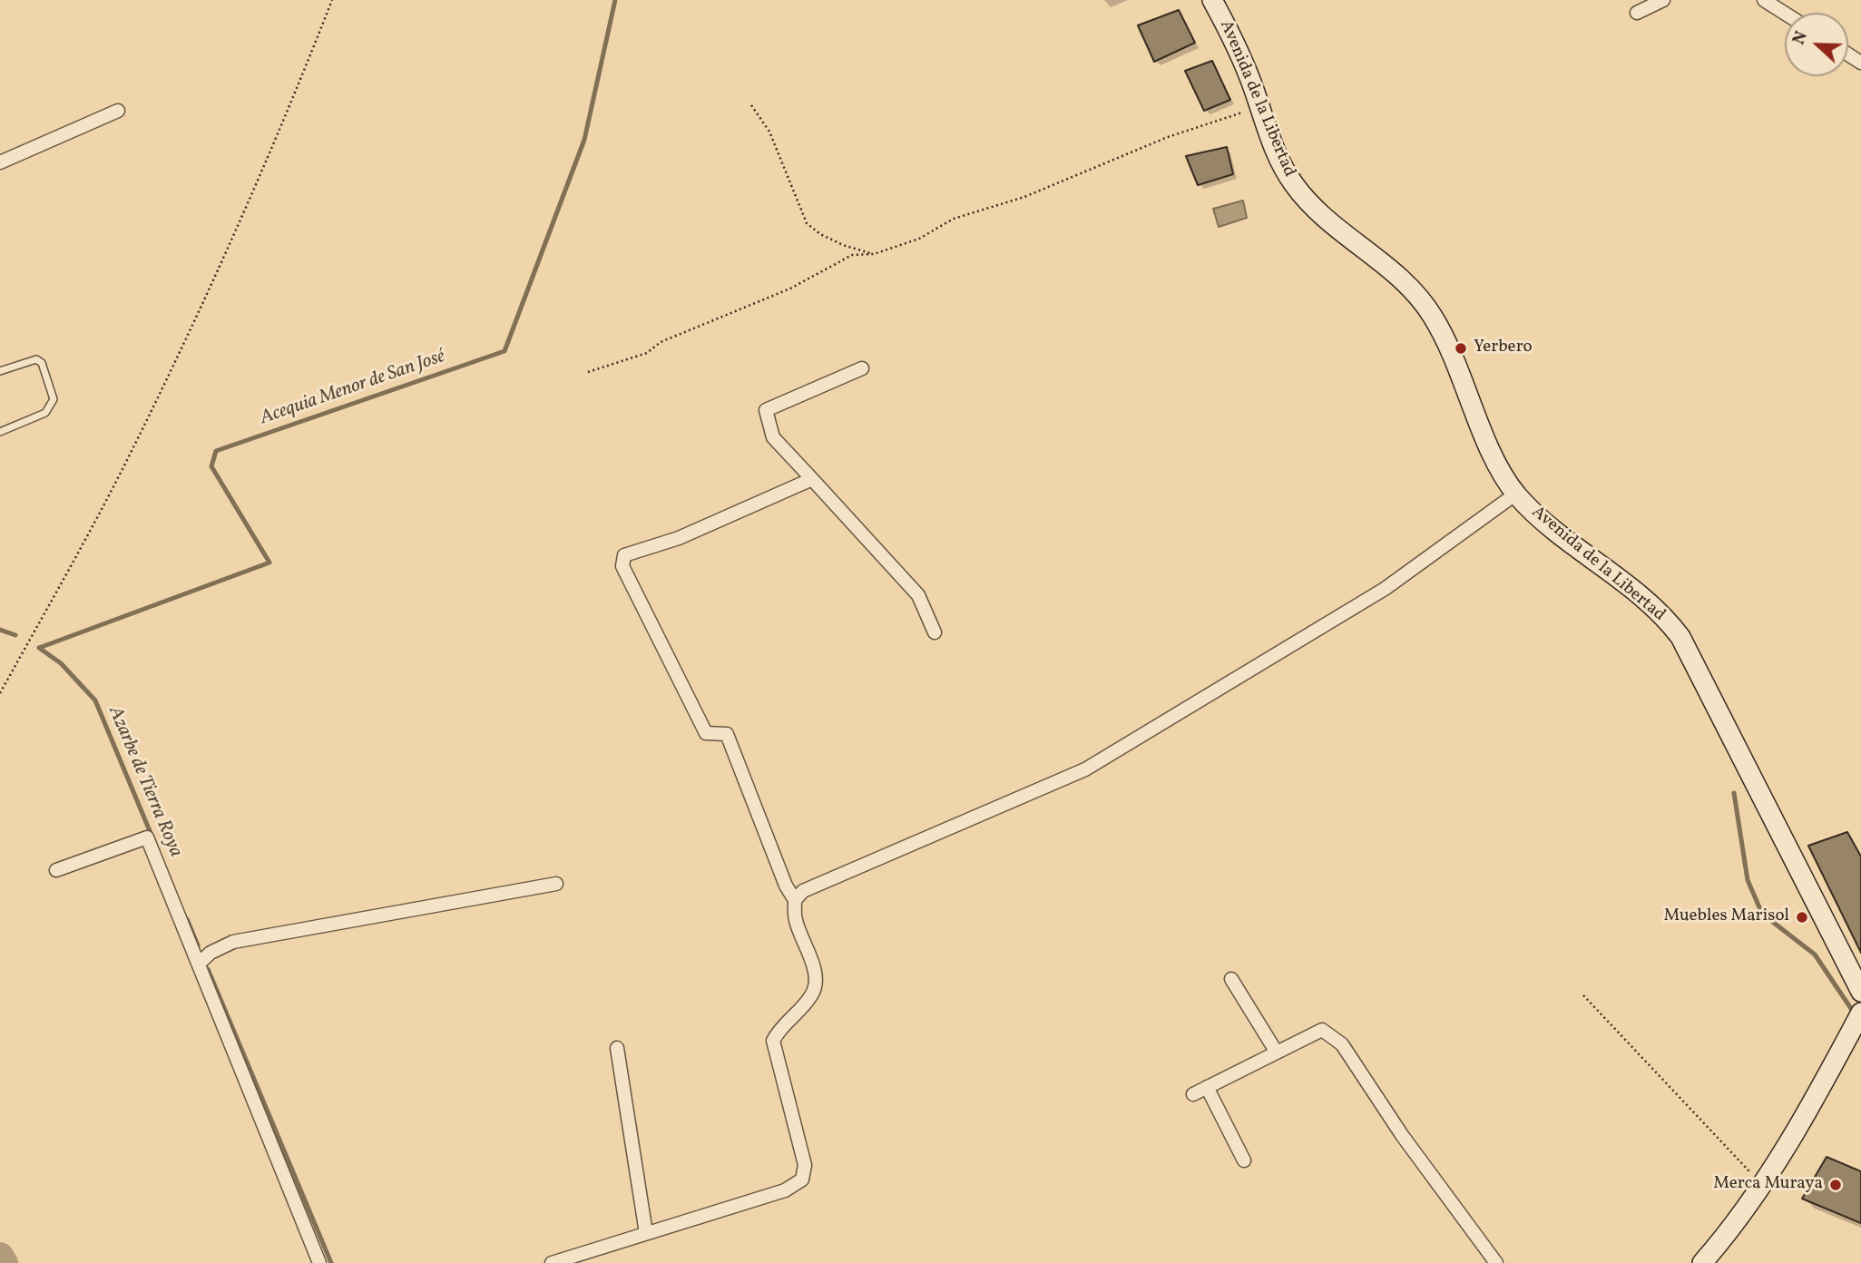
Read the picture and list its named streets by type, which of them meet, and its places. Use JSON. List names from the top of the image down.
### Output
{
  "streets": {
    "main road": ["Avenida de la Libertad"]
  },
  "water": ["Acequia Menor de San José", "Azarbe de Tierra Roya"],
  "places": ["Yerbero", "Muebles Marisol", "Merca Muraya"],
  "north": "left"
}
